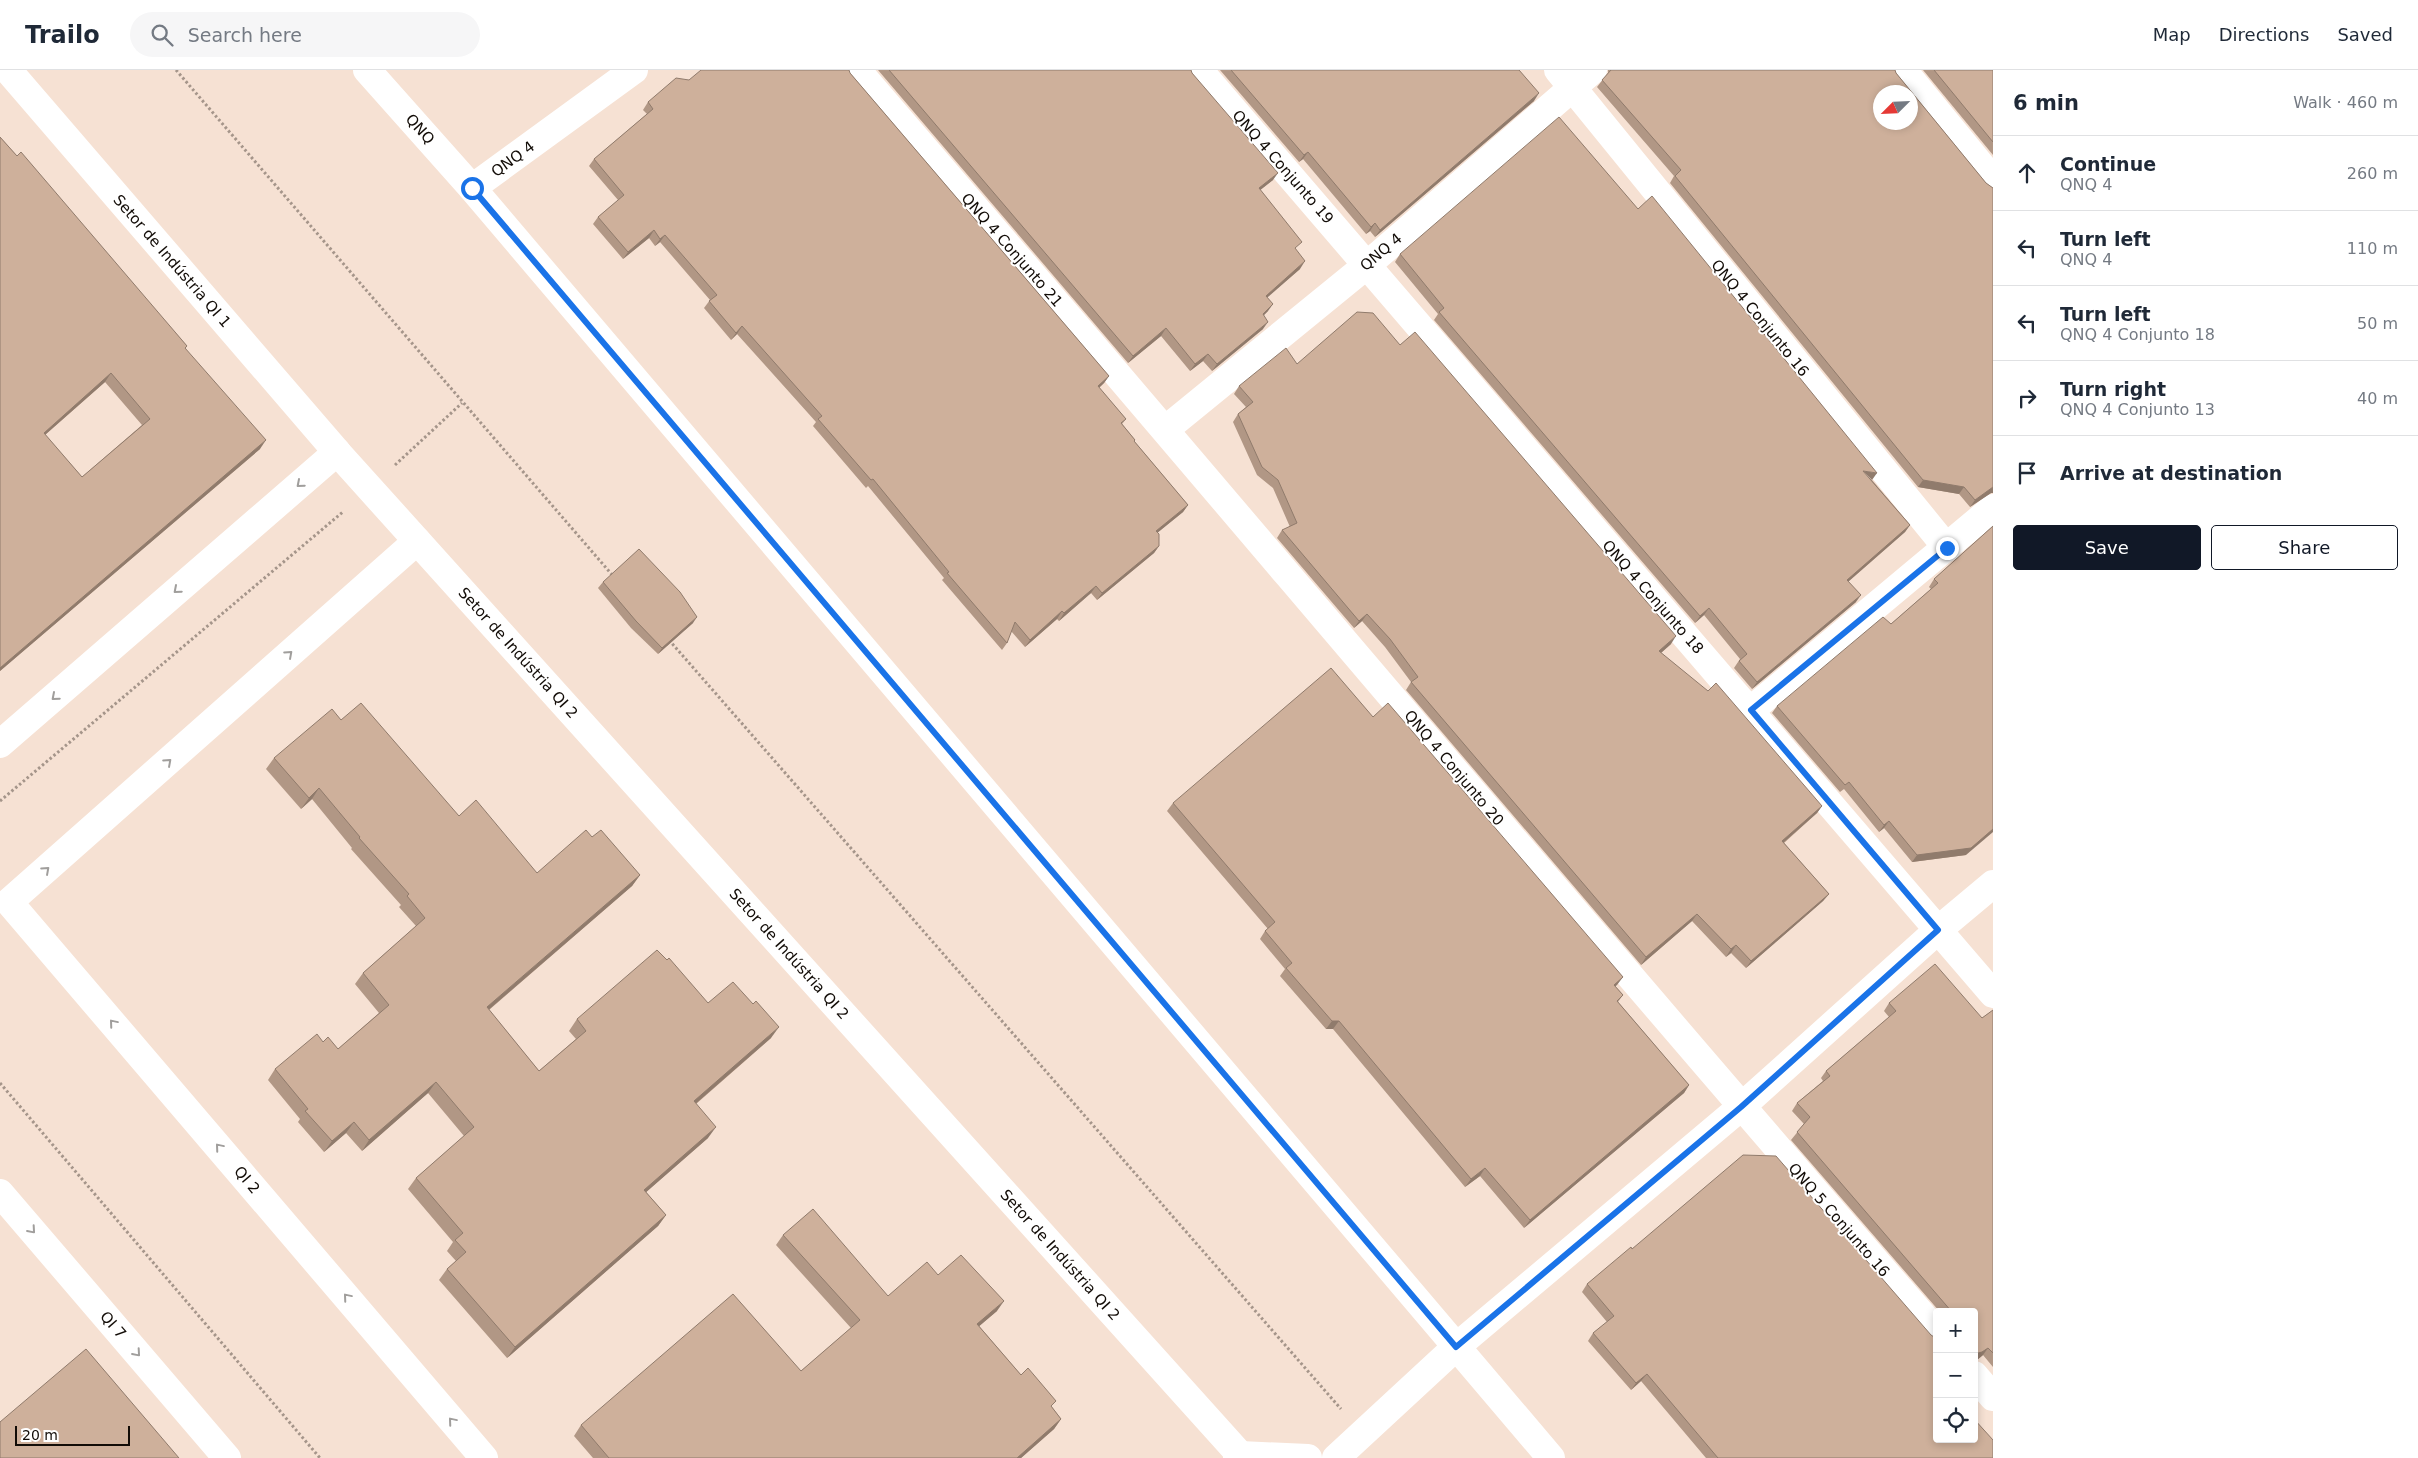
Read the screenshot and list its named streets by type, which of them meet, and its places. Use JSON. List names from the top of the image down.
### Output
{
  "streets": {
    "street": [
      "QNQ",
      "QNQ 4",
      "QNQ 4 Conjunto 19",
      "QNQ 4 Conjunto 21",
      "Setor de Indústria QI 1",
      "QNQ 4 Conjunto 16",
      "QNQ 4 Conjunto 18",
      "Setor de Indústria QI 2",
      "QNQ 4 Conjunto 20",
      "QI 2",
      "QNQ 5 Conjunto 16",
      "QI 7"
    ]
  },
  "crossings": [
    ["QNQ", "QNQ 4"],
    ["QNQ 4", "QNQ 4 Conjunto 19"],
    ["QNQ 4", "QNQ 4 Conjunto 21"],
    ["QNQ 4", "QNQ 4 Conjunto 16"],
    ["QNQ 4", "QNQ 4 Conjunto 18"],
    ["QNQ 4", "QNQ 4 Conjunto 20"],
    ["QNQ 4 Conjunto 19", "QNQ 4 Conjunto 18"],
    ["QNQ 4 Conjunto 21", "QNQ 4 Conjunto 20"],
    ["Setor de Indústria QI 1", "Setor de Indústria QI 2"],
    ["QNQ 4 Conjunto 20", "QNQ 5 Conjunto 16"]
  ],
  "one_way": ["QI 2", "QI 7"],
  "scale_bar": "20 m",
  "north": "bottom left",
  "page": {
    "header": "Trailo",
    "search": "Search here",
    "nav": ["Map", "Directions", "Saved"],
    "heading": ["6 min", "Walk · 460 m"],
    "list": [
      ["Continue", "QNQ 4", "260 m"],
      ["Turn left", "QNQ 4", "110 m"],
      ["Turn left", "QNQ 4 Conjunto 18", "50 m"],
      ["Turn right", "QNQ 4 Conjunto 13", "40 m"],
      "Arrive at destination"
    ],
    "buttons": ["Save", "Share"],
    "map_buttons": ["+", "−"],
    "scale": "20 m"
  }
}
